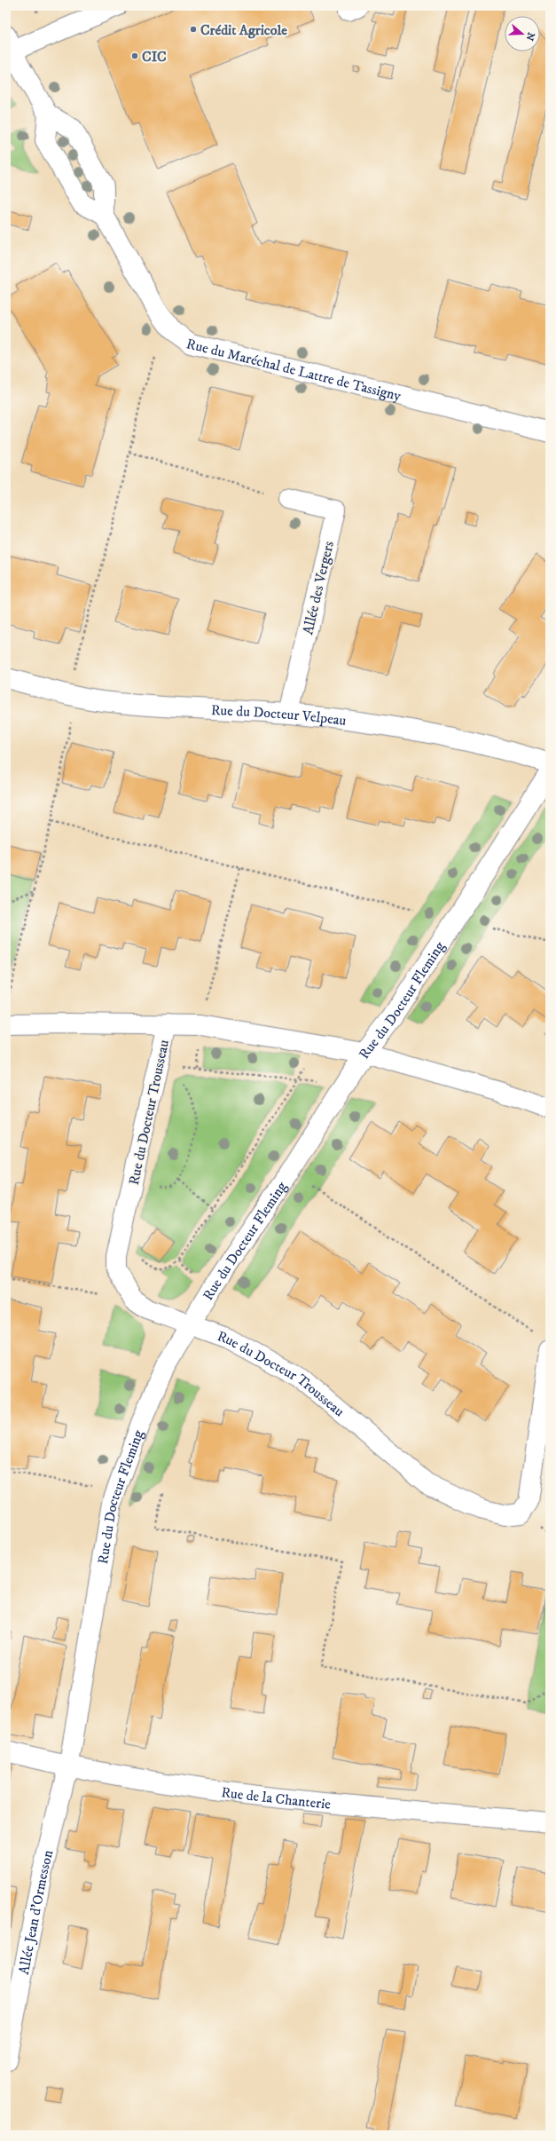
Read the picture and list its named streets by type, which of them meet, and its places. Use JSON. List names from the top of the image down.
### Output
{
  "streets": {
    "street": [
      "Rue du Maréchal de Lattre de Tassigny",
      "Allée des Vergers",
      "Rue du Docteur Velpeau",
      "Rue du Docteur Fleming",
      "Rue du Docteur Trousseau",
      "Rue de la Chanterie",
      "Allée Jean d'Ormesson"
    ]
  },
  "crossings": [
    ["Allée des Vergers", "Rue du Docteur Velpeau"],
    ["Rue du Docteur Fleming", "Rue du Docteur Trousseau"],
    ["Rue du Docteur Fleming", "Rue de la Chanterie"],
    ["Rue du Docteur Fleming", "Allée Jean d'Ormesson"],
    ["Rue de la Chanterie", "Allée Jean d'Ormesson"]
  ],
  "places": ["Crédit Agricole", "CIC"],
  "north": "right"
}
